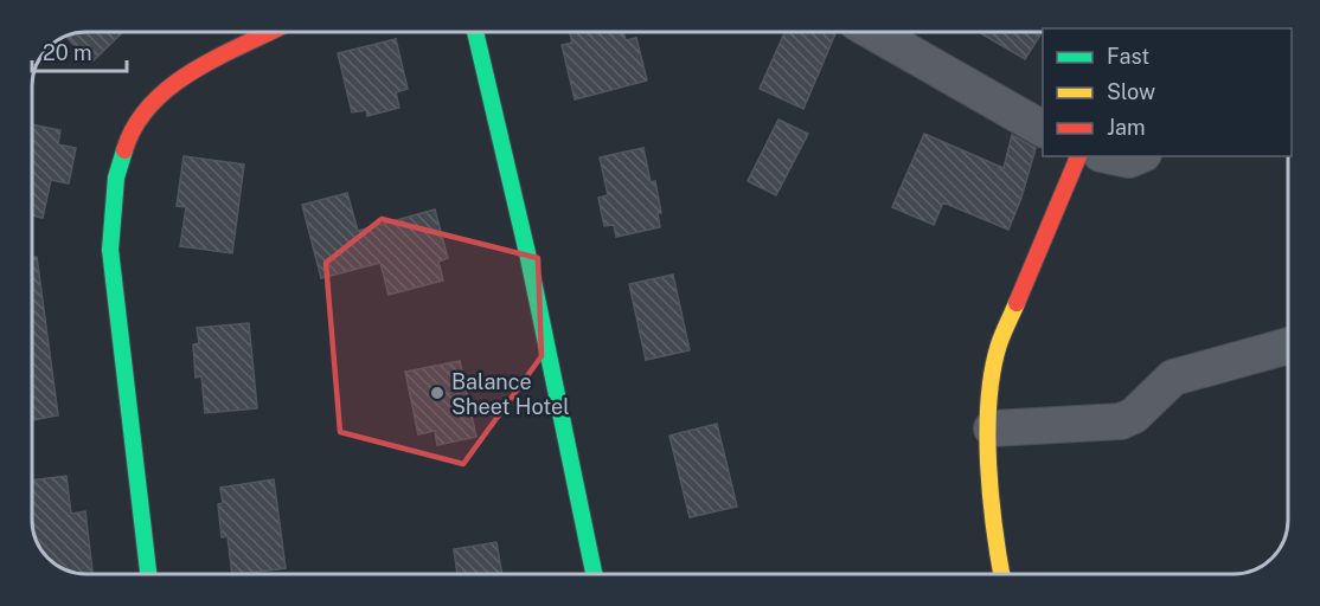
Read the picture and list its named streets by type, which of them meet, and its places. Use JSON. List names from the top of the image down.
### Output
{
  "places": ["Balance Sheet Hotel"],
  "legend": ["Fast", "Slow", "Jam"],
  "scale_bar": "20 m"
}
